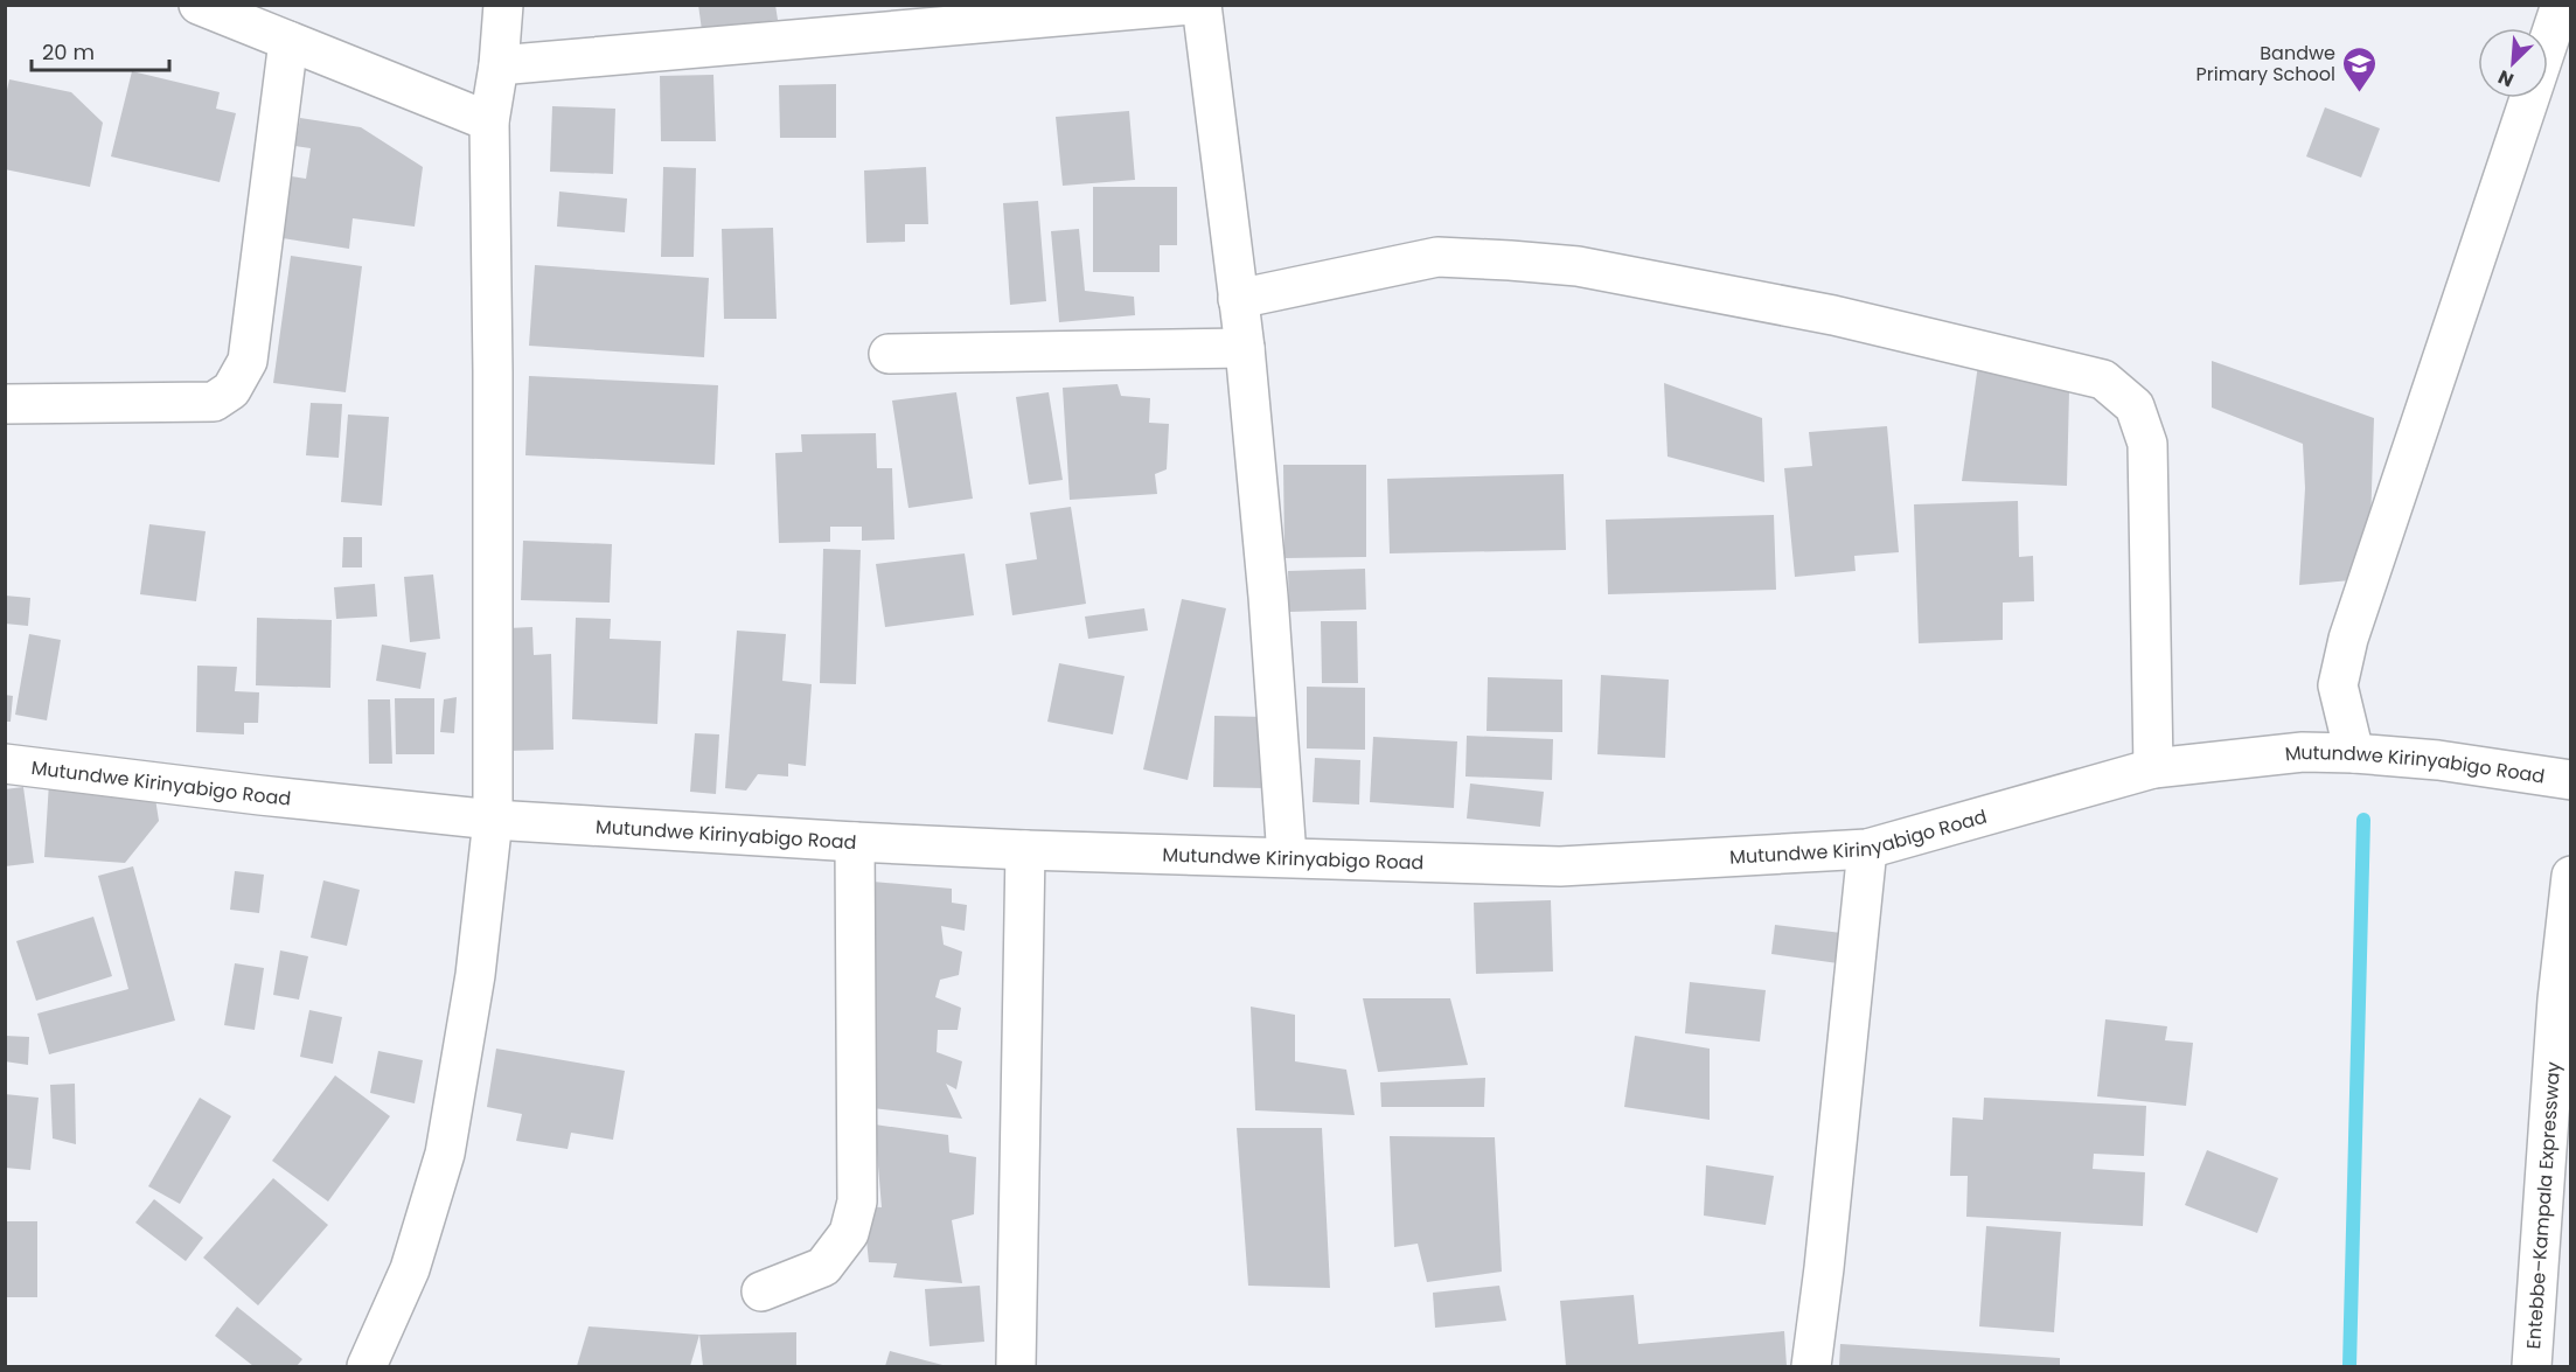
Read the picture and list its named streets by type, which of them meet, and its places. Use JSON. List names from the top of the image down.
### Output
{
  "streets": {
    "main road": ["Mutundwe Kirinyabigo Road", "Entebbe–Kampala Expressway"]
  },
  "places": {
    "school or university": ["Bandwe Primary School"]
  },
  "scale_bar": "20 m",
  "north": "bottom left"
}
